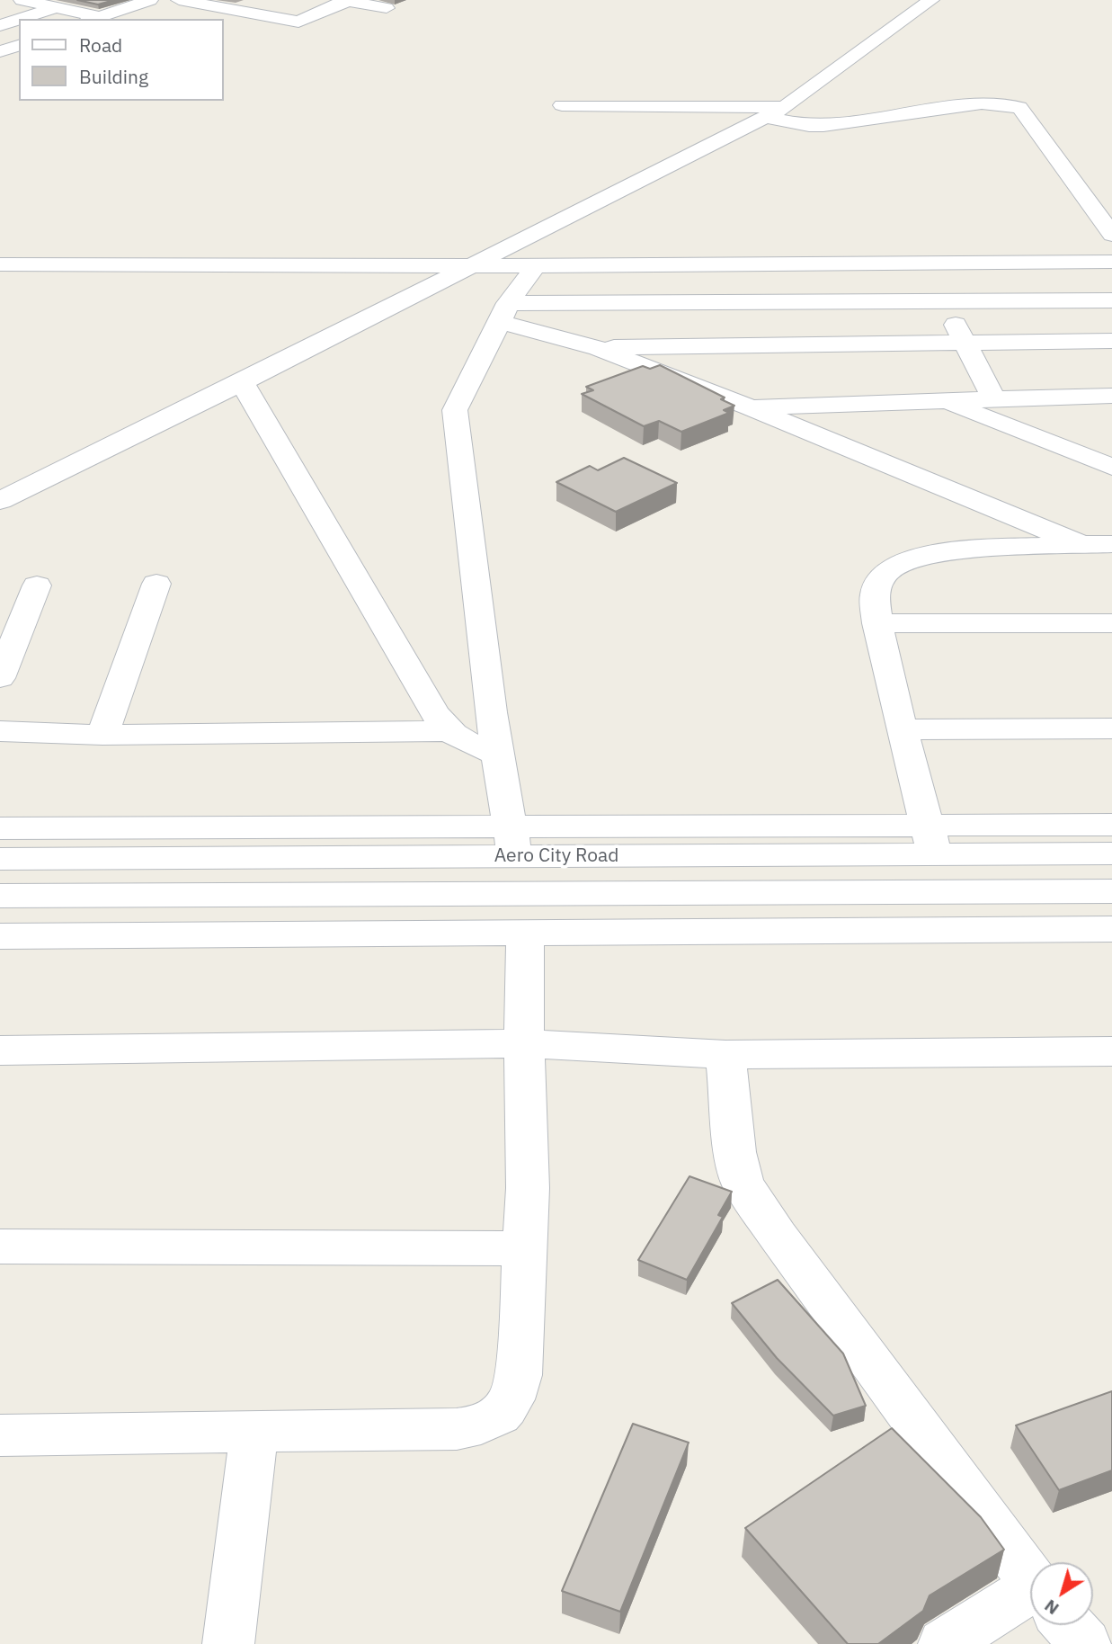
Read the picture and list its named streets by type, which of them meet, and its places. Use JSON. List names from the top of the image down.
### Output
{
  "streets": {
    "street": ["Aero City Road"]
  },
  "legend": ["Road", "Building"],
  "north": "bottom left"
}
